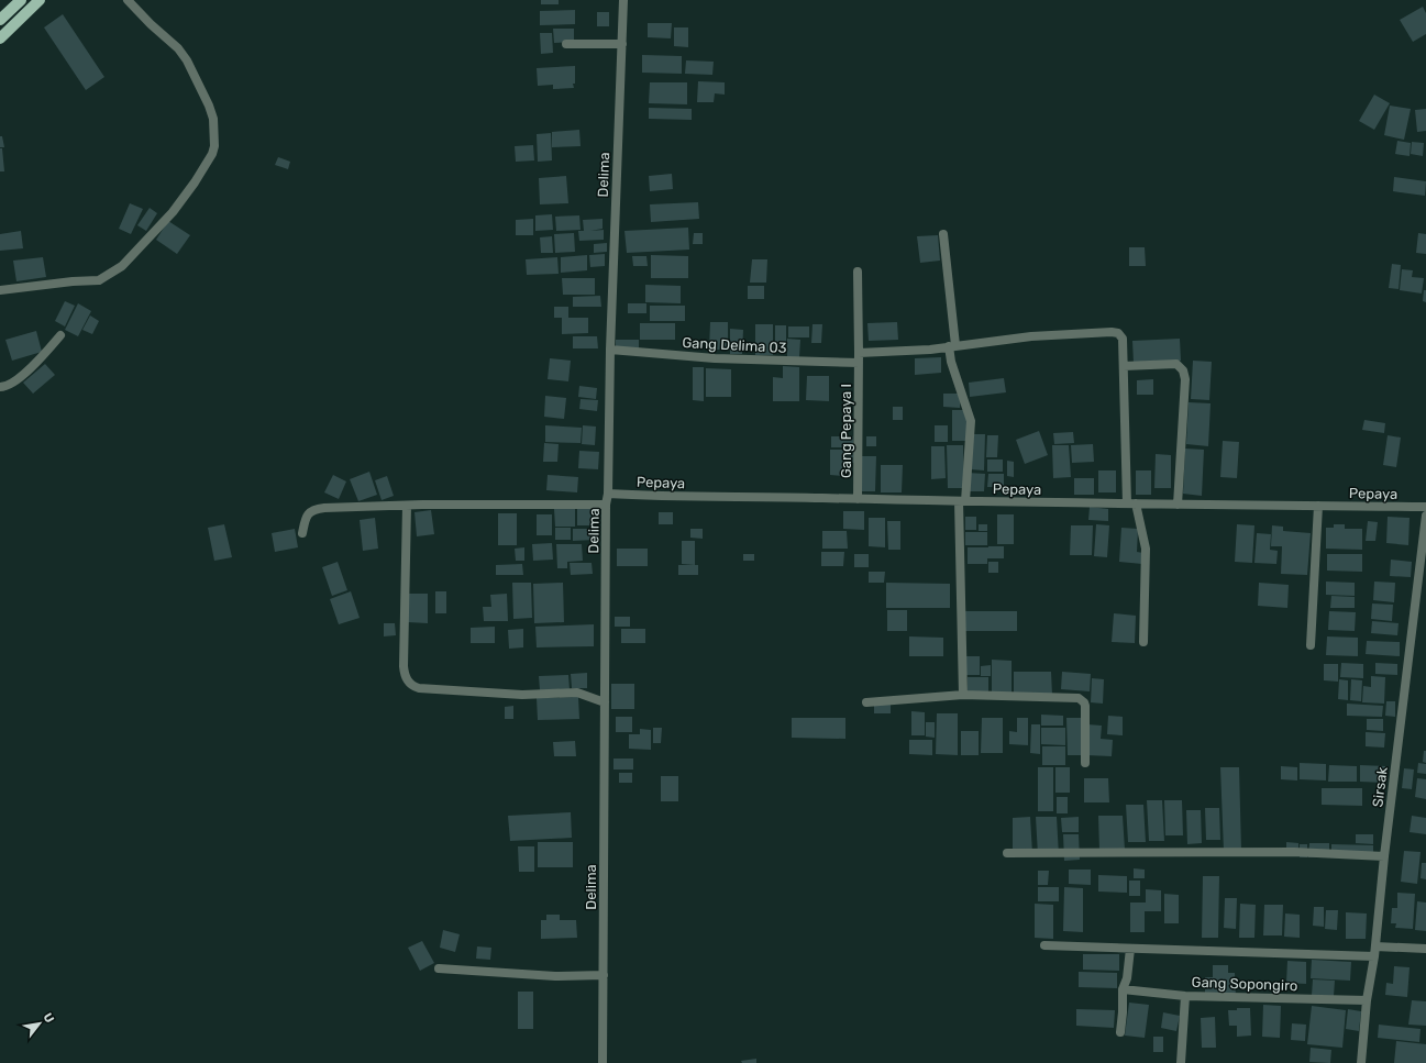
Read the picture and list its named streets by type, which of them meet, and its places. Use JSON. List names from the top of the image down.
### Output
{
  "streets": {
    "street": [
      "Delima",
      "Gang Delima 03",
      "Gang Pepaya I",
      "Pepaya",
      "Sirsak",
      "Gang Sopongiro"
    ]
  },
  "crossings": [
    ["Delima", "Gang Delima 03"],
    ["Delima", "Pepaya"],
    ["Gang Delima 03", "Gang Pepaya I"],
    ["Gang Pepaya I", "Pepaya"],
    ["Sirsak", "Gang Sopongiro"]
  ],
  "north": "top right"
}
